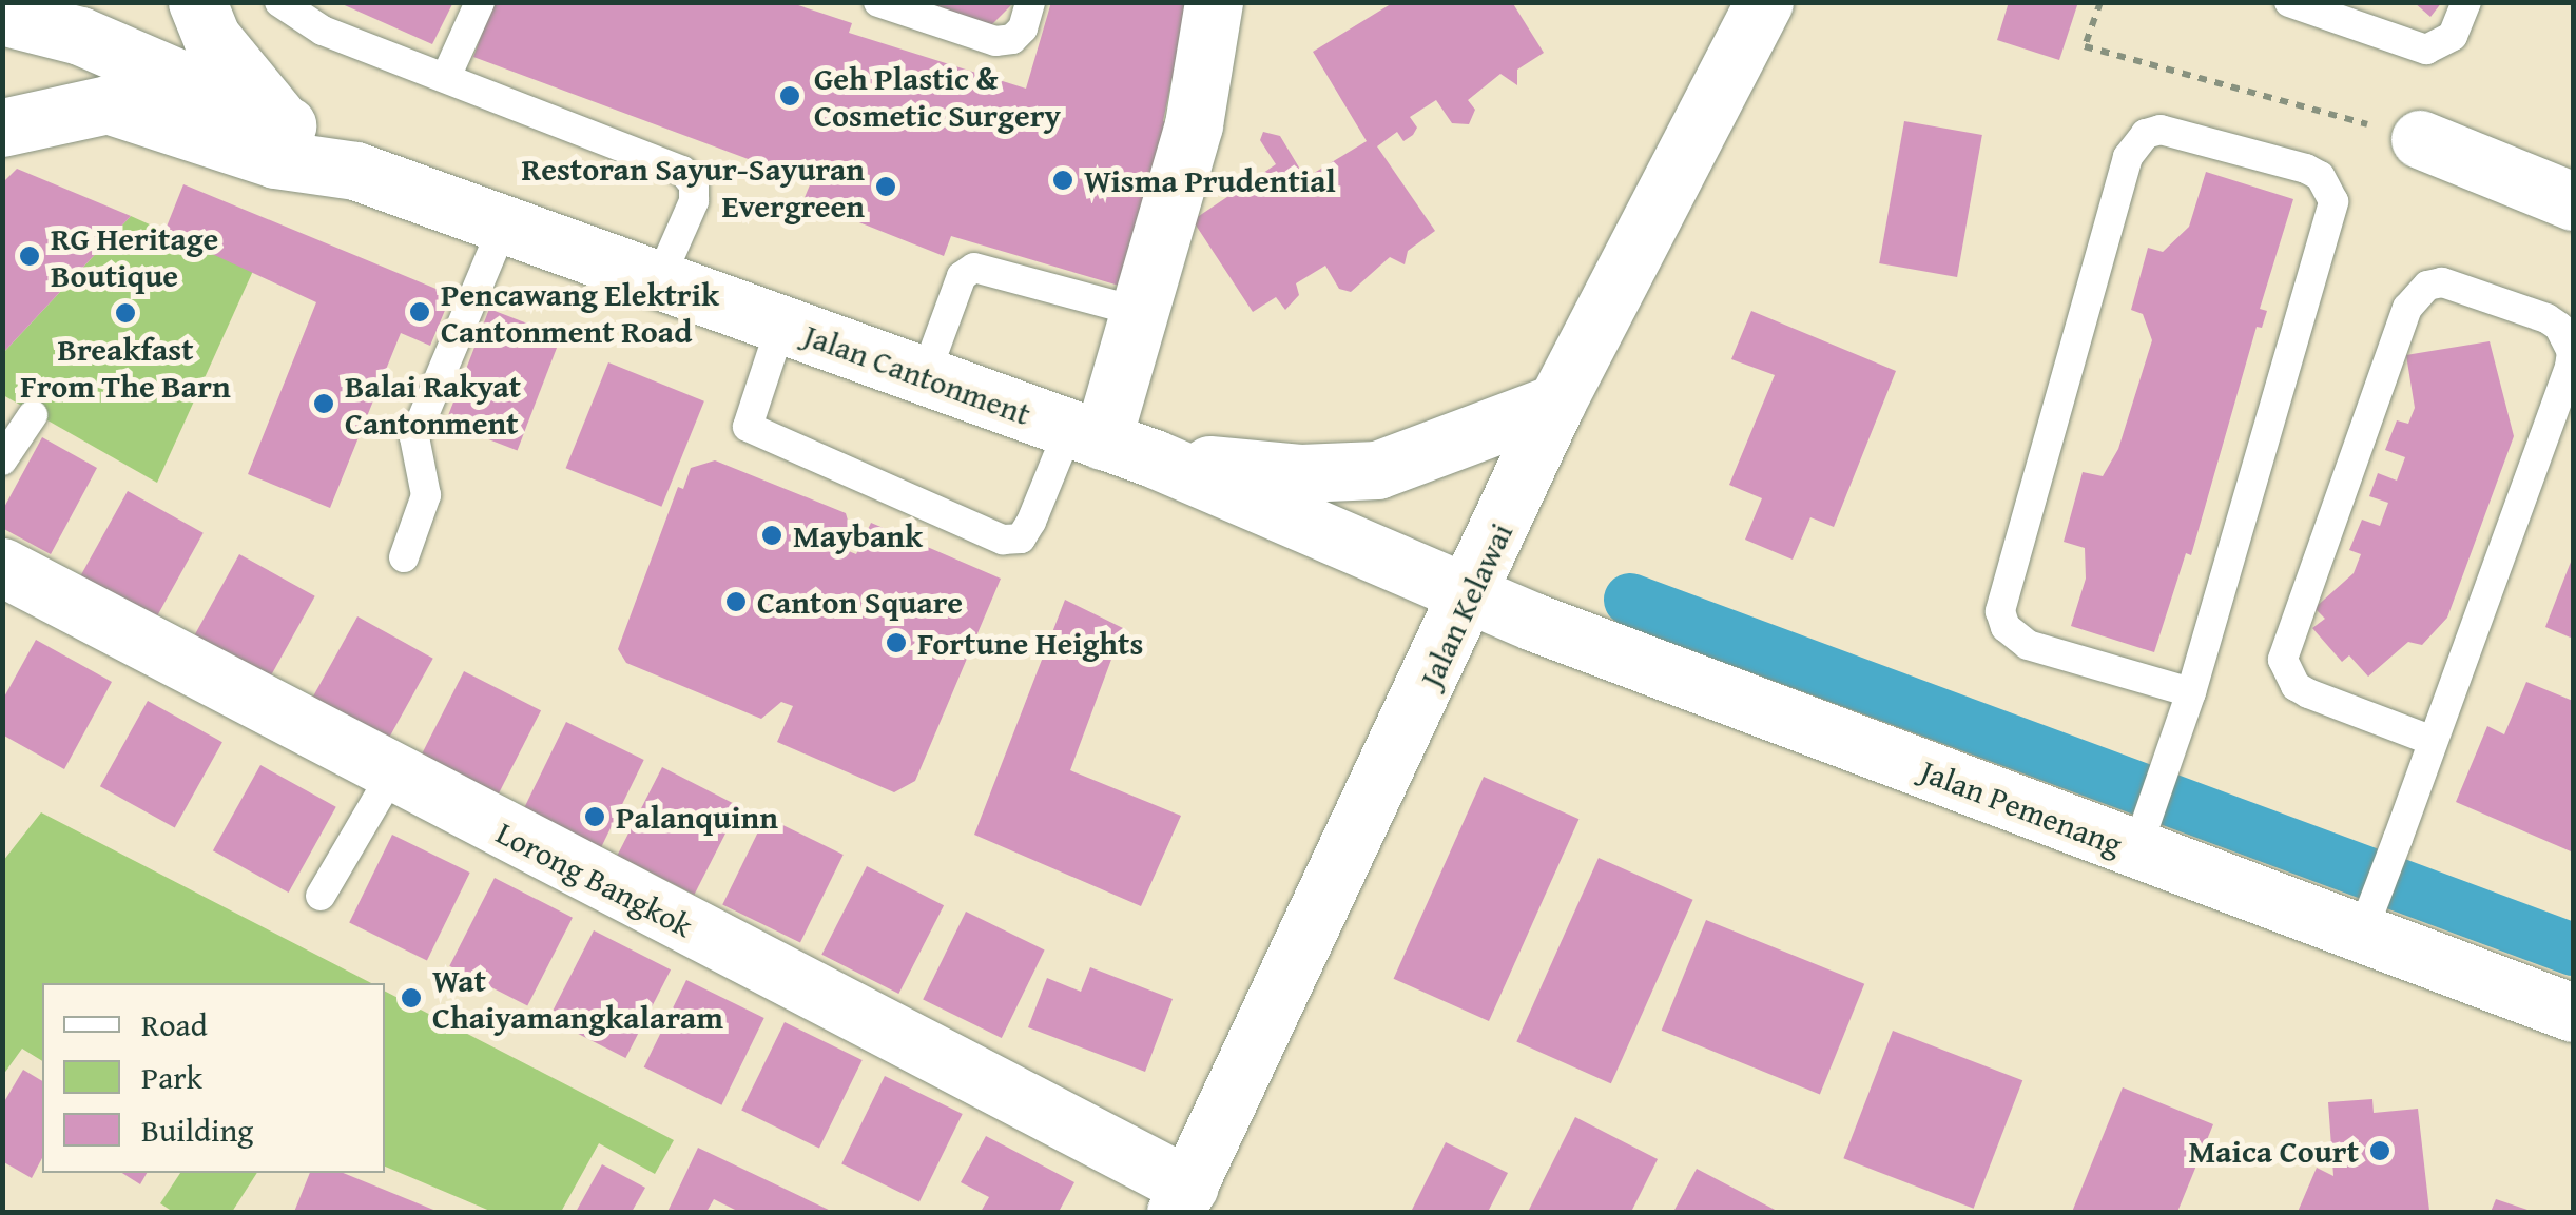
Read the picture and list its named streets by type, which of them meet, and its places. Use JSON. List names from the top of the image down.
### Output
{
  "streets": {
    "main road": [
      "Jalan Cantonment",
      "Jalan Kelawai",
      "Jalan Pemenang",
      "Lorong Bangkok"
    ]
  },
  "crossings": [
    ["Jalan Cantonment", "Jalan Kelawai"],
    ["Jalan Cantonment", "Jalan Pemenang"],
    ["Jalan Kelawai", "Jalan Pemenang"],
    ["Jalan Kelawai", "Lorong Bangkok"]
  ],
  "places": [
    "Geh Plastic & Cosmetic Surgery",
    "Wisma Prudential",
    "Restoran Sayur-Sayuran Evergreen",
    "RG Heritage Boutique",
    "Pencawang Elektrik Cantonment Road",
    "Breakfast From The Barn",
    "Balai Rakyat Cantonment",
    "Maybank",
    "Canton Square",
    "Fortune Heights",
    "Palanquinn",
    "Wat Chaiyamangkalaram",
    "Maica Court"
  ],
  "legend": ["Road", "Park", "Building"]
}
